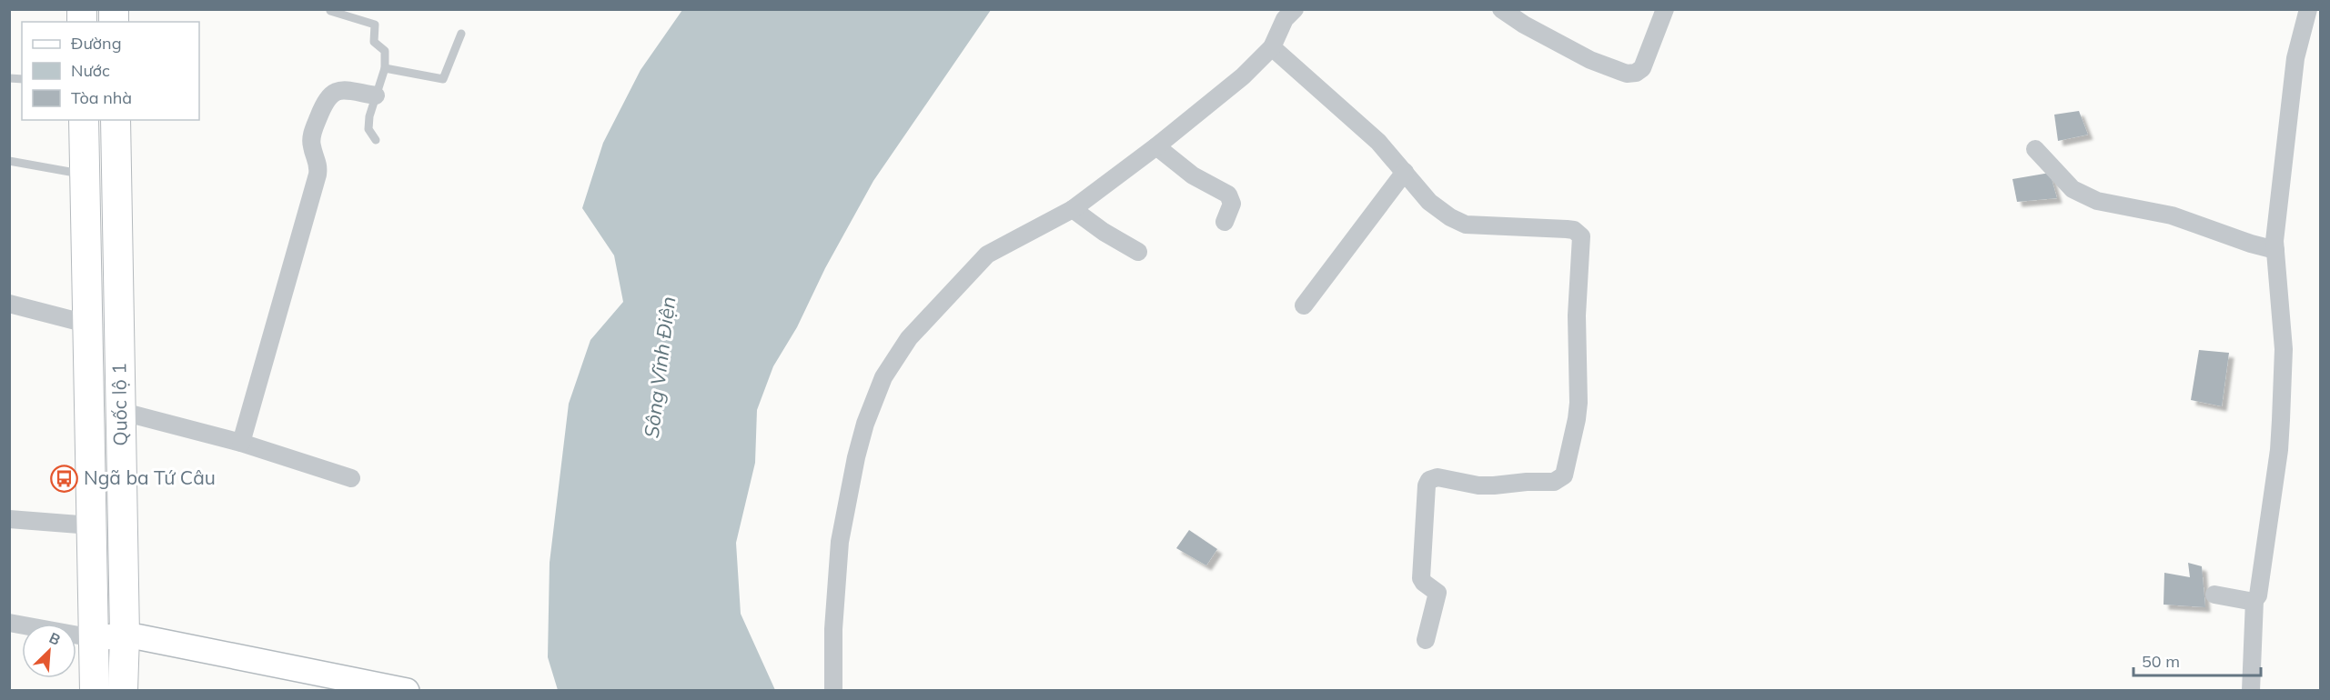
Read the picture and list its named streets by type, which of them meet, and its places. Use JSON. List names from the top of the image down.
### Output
{
  "streets": {
    "highway": ["Quốc lộ 1"]
  },
  "water": ["Sông Vĩnh Điện"],
  "places": {
    "bus stop": ["Ngã ba Tứ Câu"]
  },
  "legend": ["Đường", "Nước", "Tòa nhà"],
  "scale_bar": "50 m",
  "north": "top right"
}
